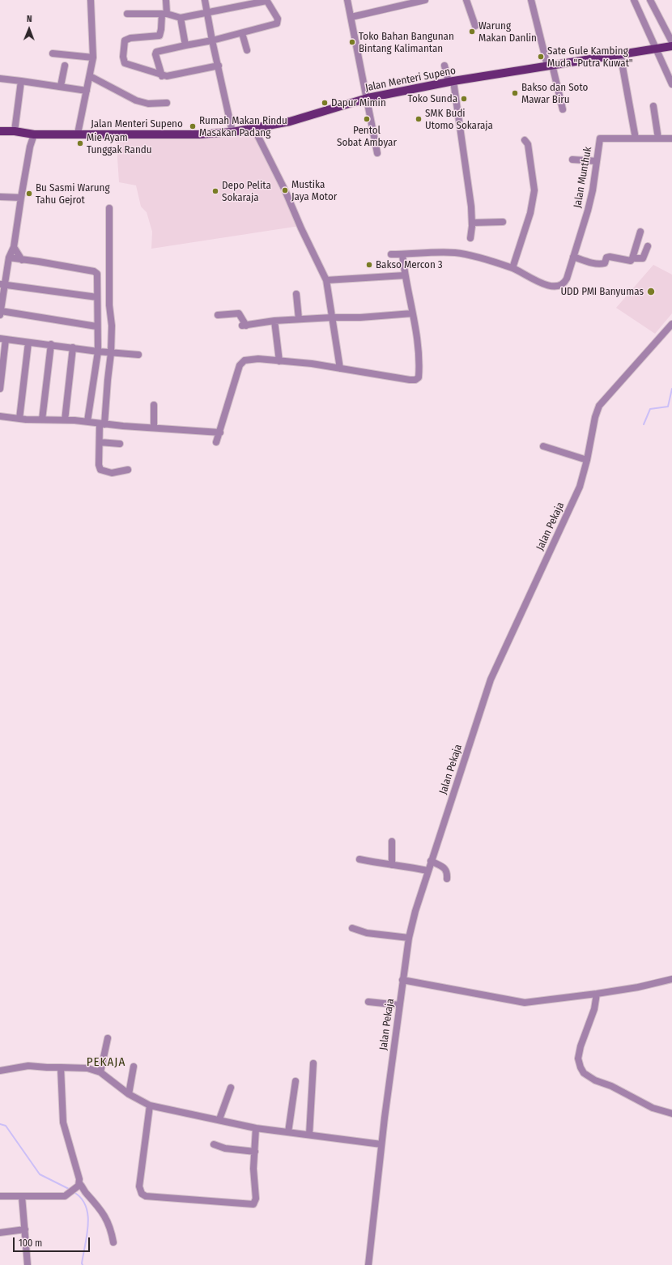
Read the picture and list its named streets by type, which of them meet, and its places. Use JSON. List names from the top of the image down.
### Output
{
  "streets": {
    "main road": ["Jalan Menteri Supeno"],
    "street": ["Jalan Munthuk", "Jalan Pekaja"]
  },
  "districts": ["PEKAJA"],
  "places": [
    "Warung Makan Danlin",
    "Toko Bahan Bangunan Bintang Kalimantan",
    "Sate Gule Kambing Muda \"Putra Kuwat\"",
    "Bakso dan Soto Mawar Biru",
    "Toko Sunda",
    "Dapur Mimin",
    "Pentol Sobat Ambyar",
    "SMK Budi Utomo Sokaraja",
    "Rumah Makan Rindu Masakan Padang",
    "Mie Ayam Tunggak Randu",
    "Mustika Jaya Motor",
    "Depo Pelita Sokaraja",
    "Bu Sasmi Warung Tahu Gejrot",
    "Bakso Mercon 3",
    "UDD PMI Banyumas"
  ],
  "scale_bar": "100 m",
  "north": "top"
}
